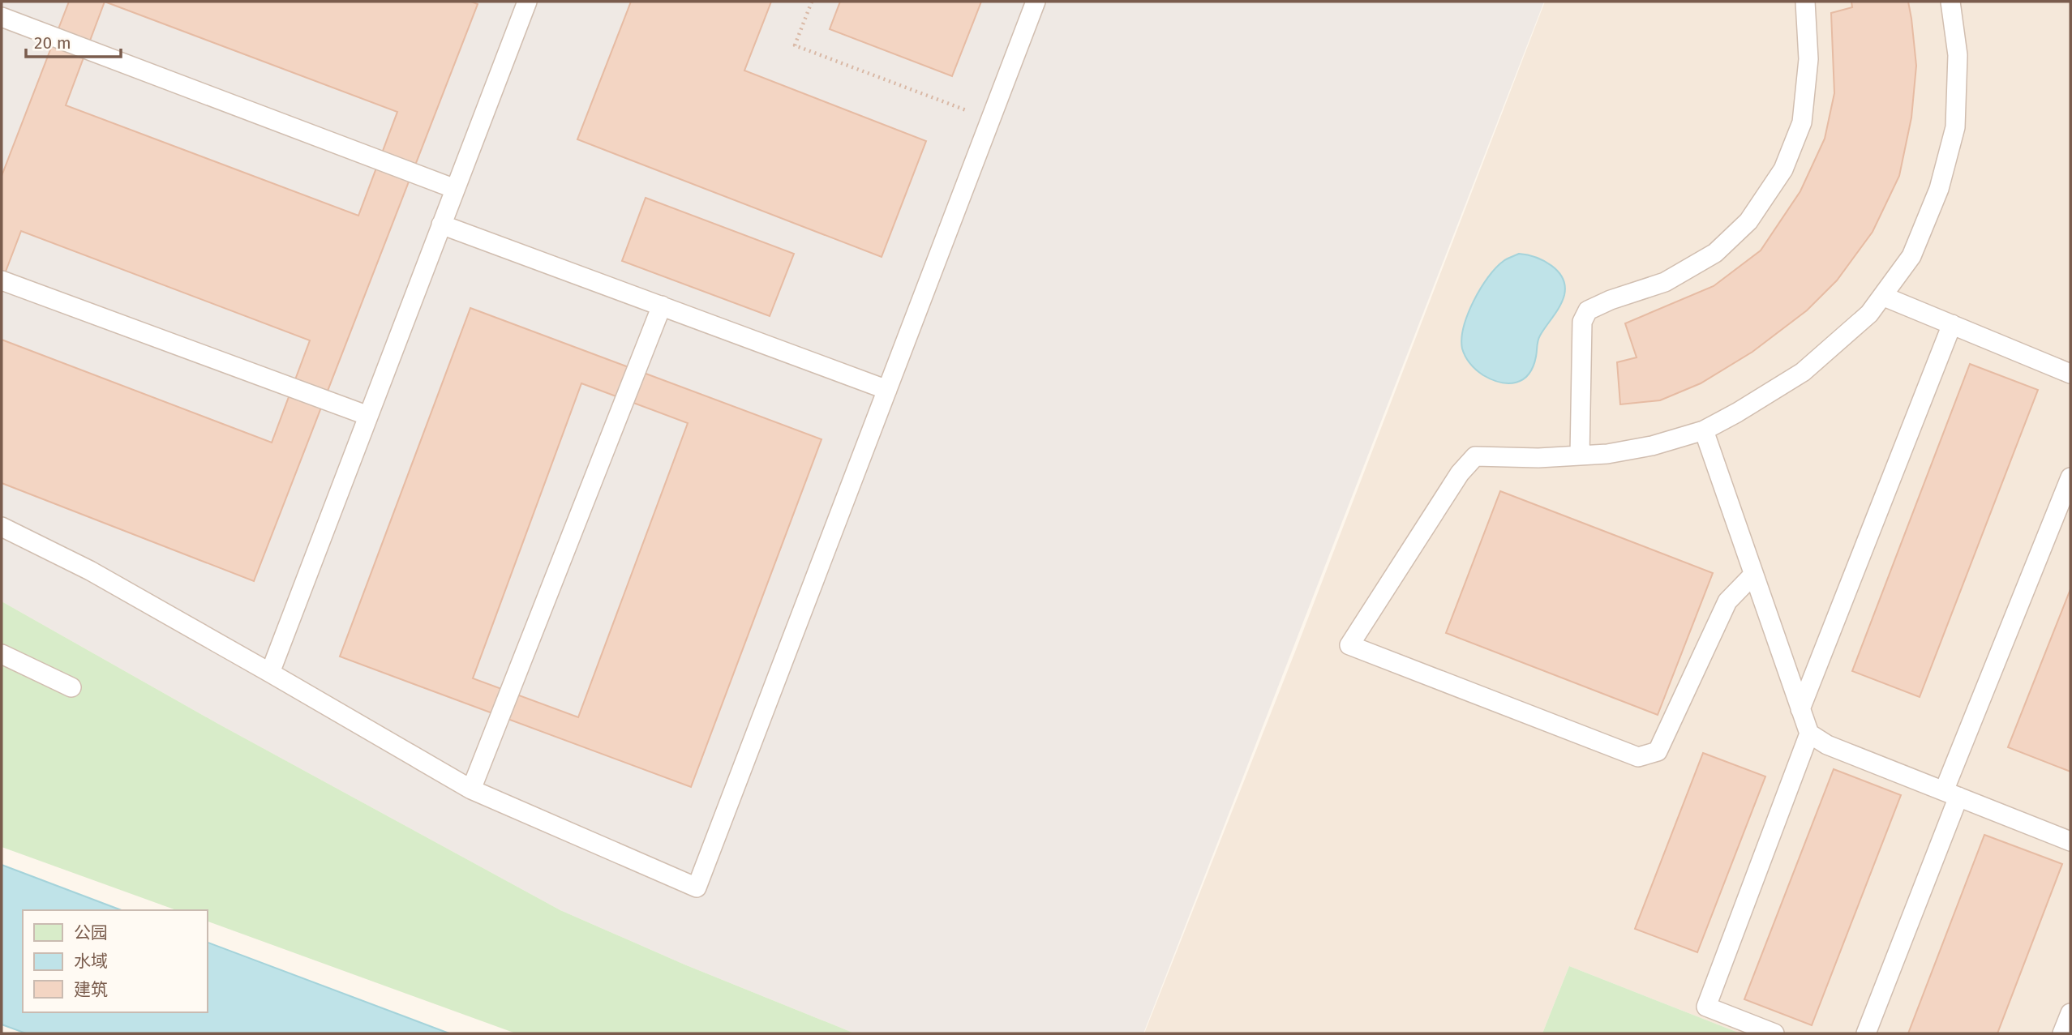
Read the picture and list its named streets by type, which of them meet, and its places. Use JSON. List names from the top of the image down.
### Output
{
  "legend": ["公园", "水域", "建筑"],
  "scale_bar": "20 m"
}
